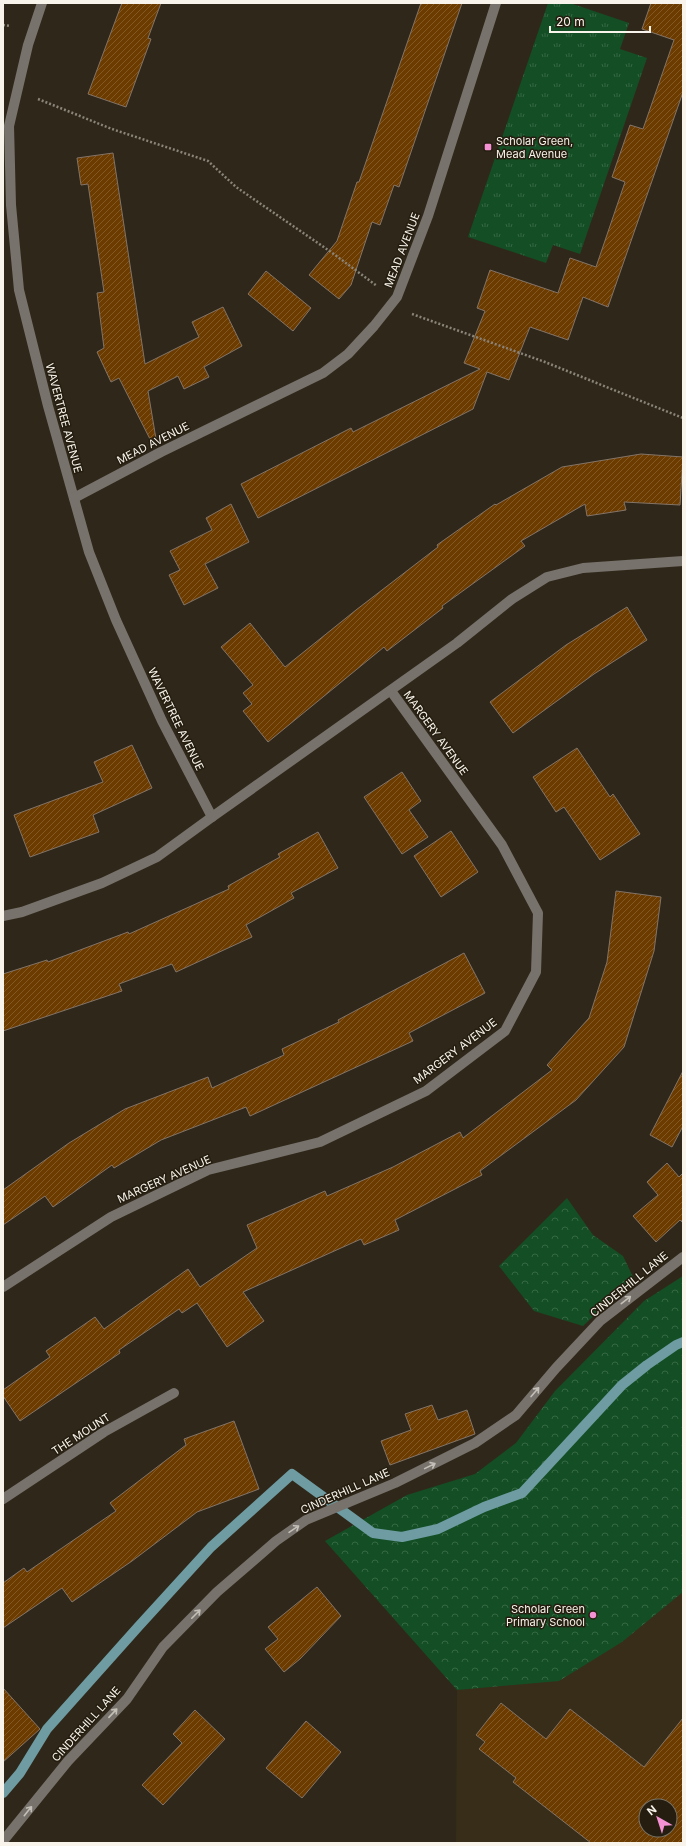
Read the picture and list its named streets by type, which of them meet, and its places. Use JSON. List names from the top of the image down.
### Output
{
  "streets": {
    "street": [
      "MEAD AVENUE",
      "WAVERTREE AVENUE",
      "MARGERY AVENUE",
      "CINDERHILL LANE",
      "THE MOUNT"
    ]
  },
  "crossings": [
    ["MEAD AVENUE", "WAVERTREE AVENUE"],
    ["WAVERTREE AVENUE", "MARGERY AVENUE"]
  ],
  "one_way": ["CINDERHILL LANE"],
  "places": {
    "transit": ["Scholar Green, Mead Avenue"],
    "other": ["Scholar Green Primary School"]
  },
  "scale_bar": "20 m",
  "north": "top left"
}
